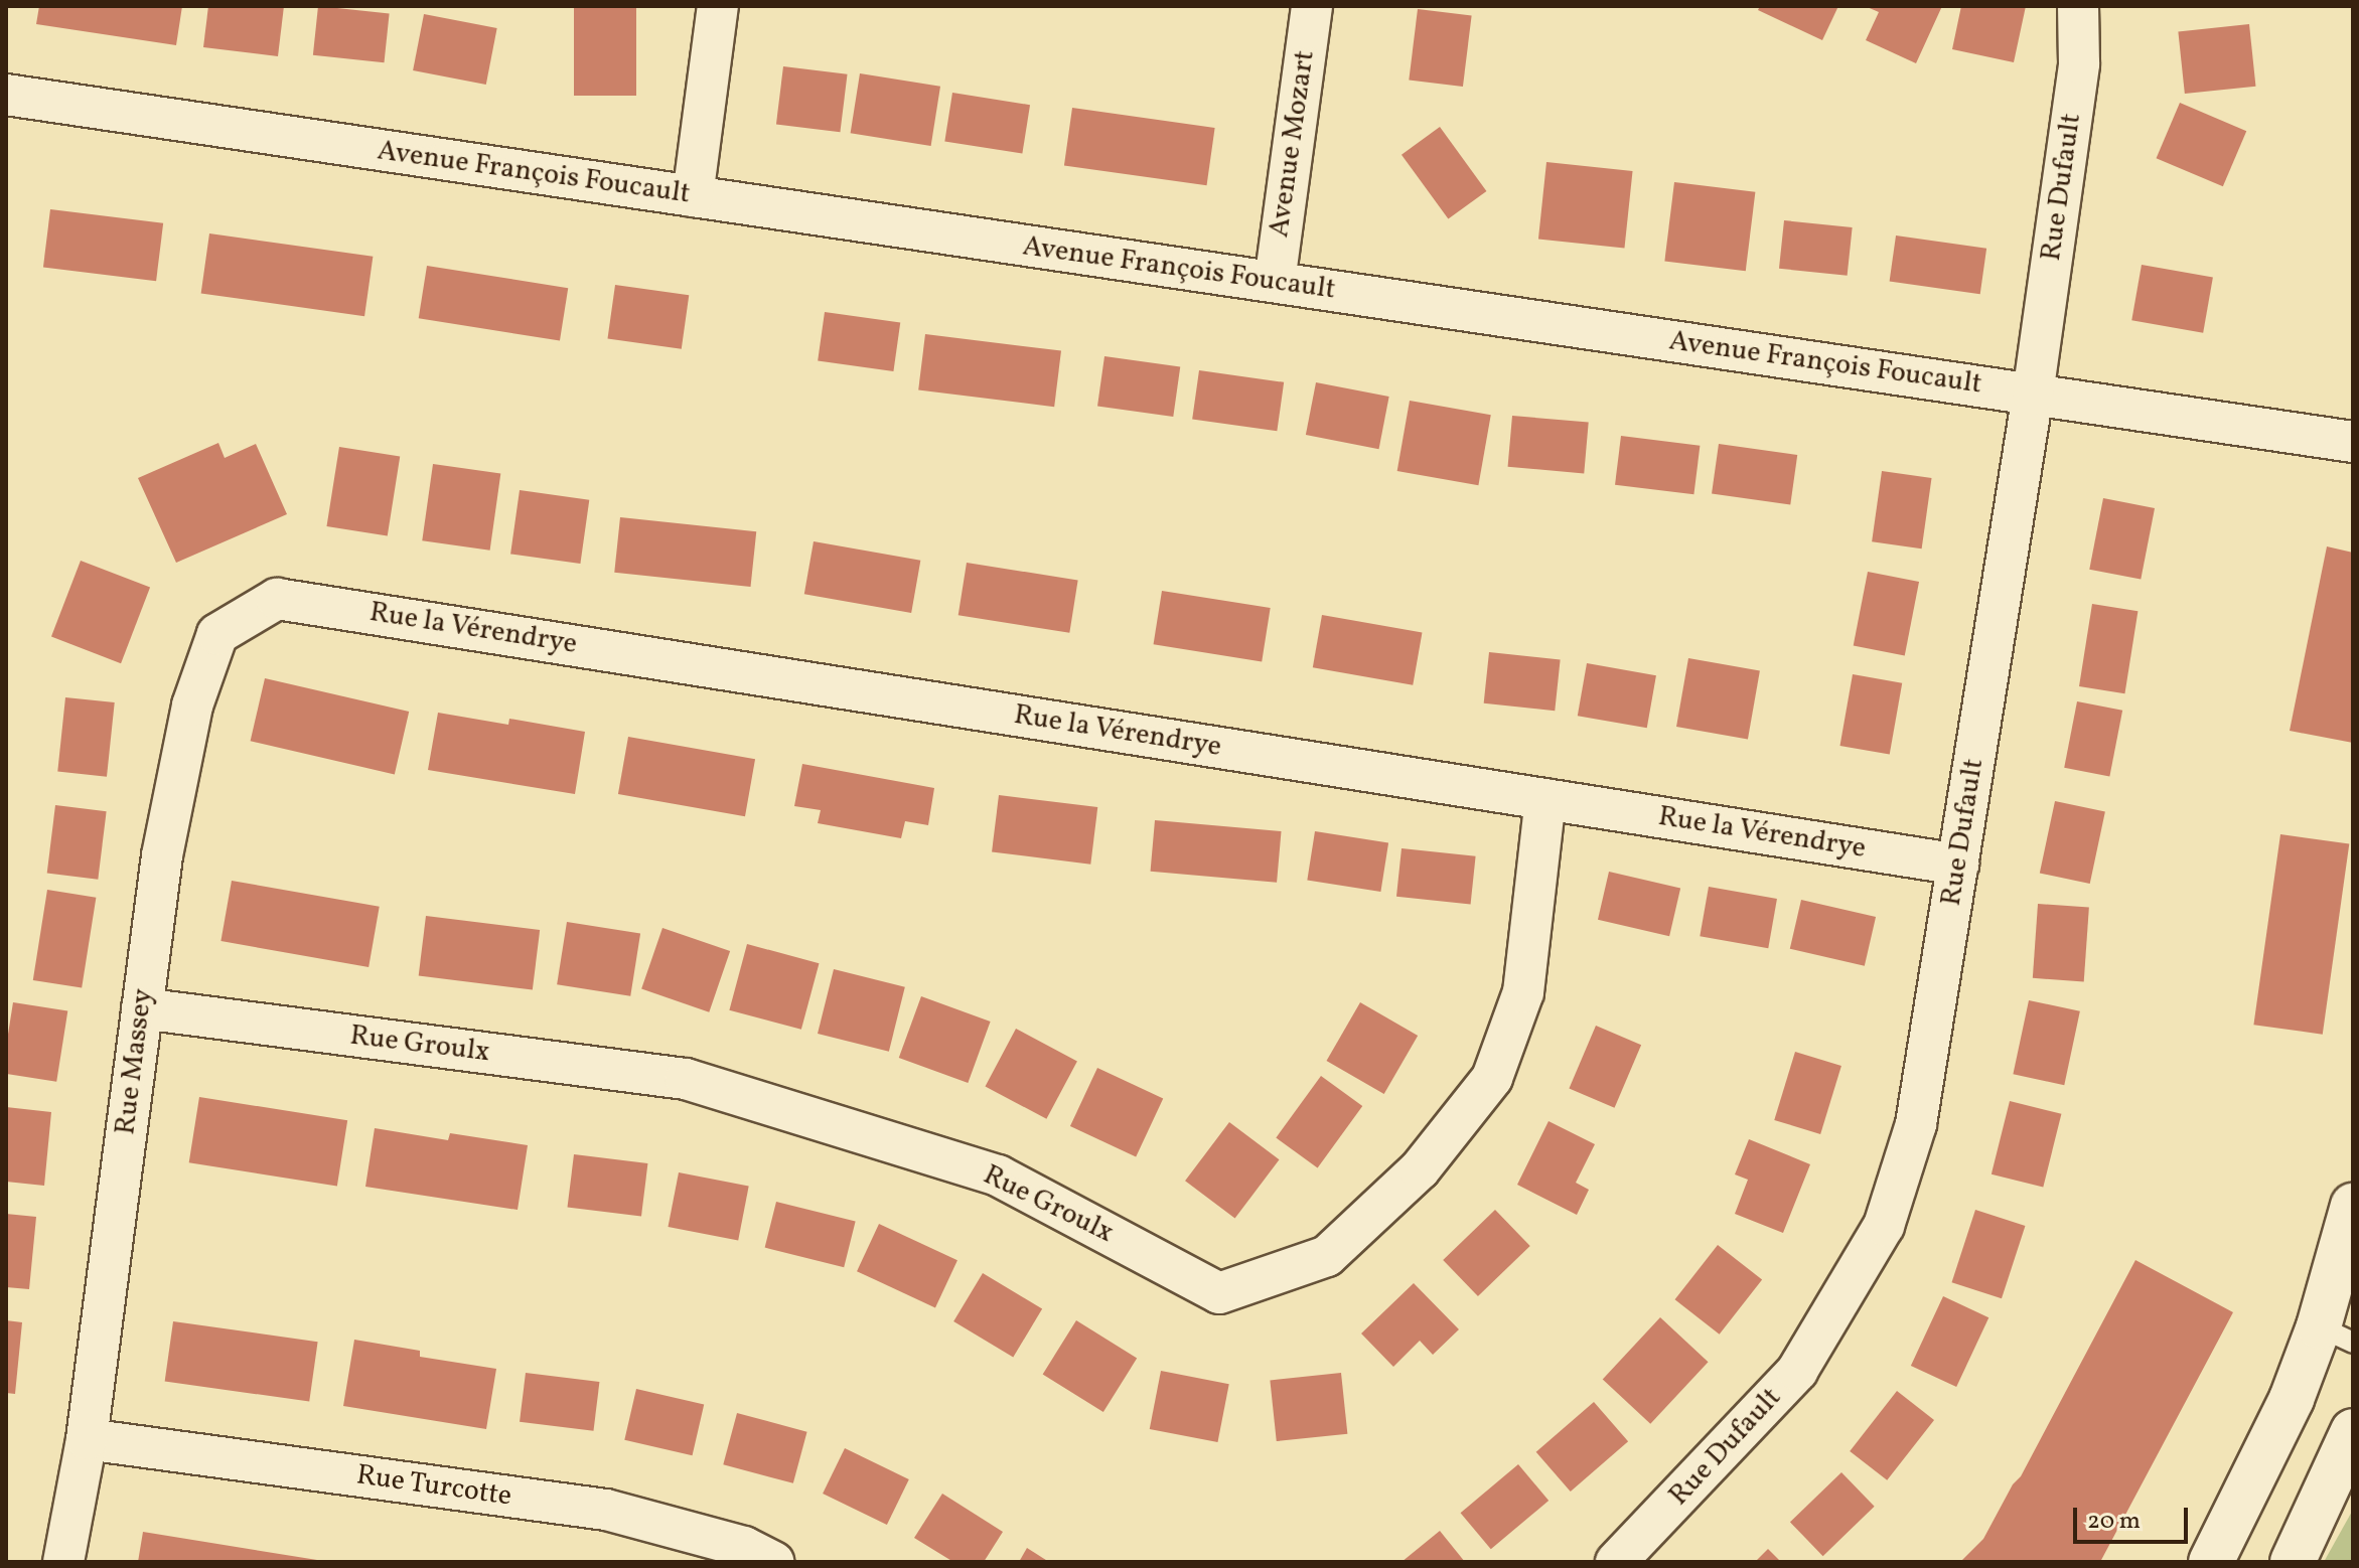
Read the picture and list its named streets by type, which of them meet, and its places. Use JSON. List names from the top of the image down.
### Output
{
  "streets": {
    "street": [
      "Avenue Mozart",
      "Avenue François Foucault",
      "Rue Dufault",
      "Rue la Vérendrye",
      "Rue Groulx",
      "Rue Massey",
      "Rue Turcotte"
    ]
  },
  "crossings": [
    ["Avenue Mozart", "Avenue François Foucault"],
    ["Avenue François Foucault", "Rue Dufault"],
    ["Rue Dufault", "Rue la Vérendrye"],
    ["Rue la Vérendrye", "Rue Groulx"],
    ["Rue la Vérendrye", "Rue Massey"],
    ["Rue Groulx", "Rue Massey"],
    ["Rue Massey", "Rue Turcotte"]
  ],
  "scale_bar": "20 m"
}
